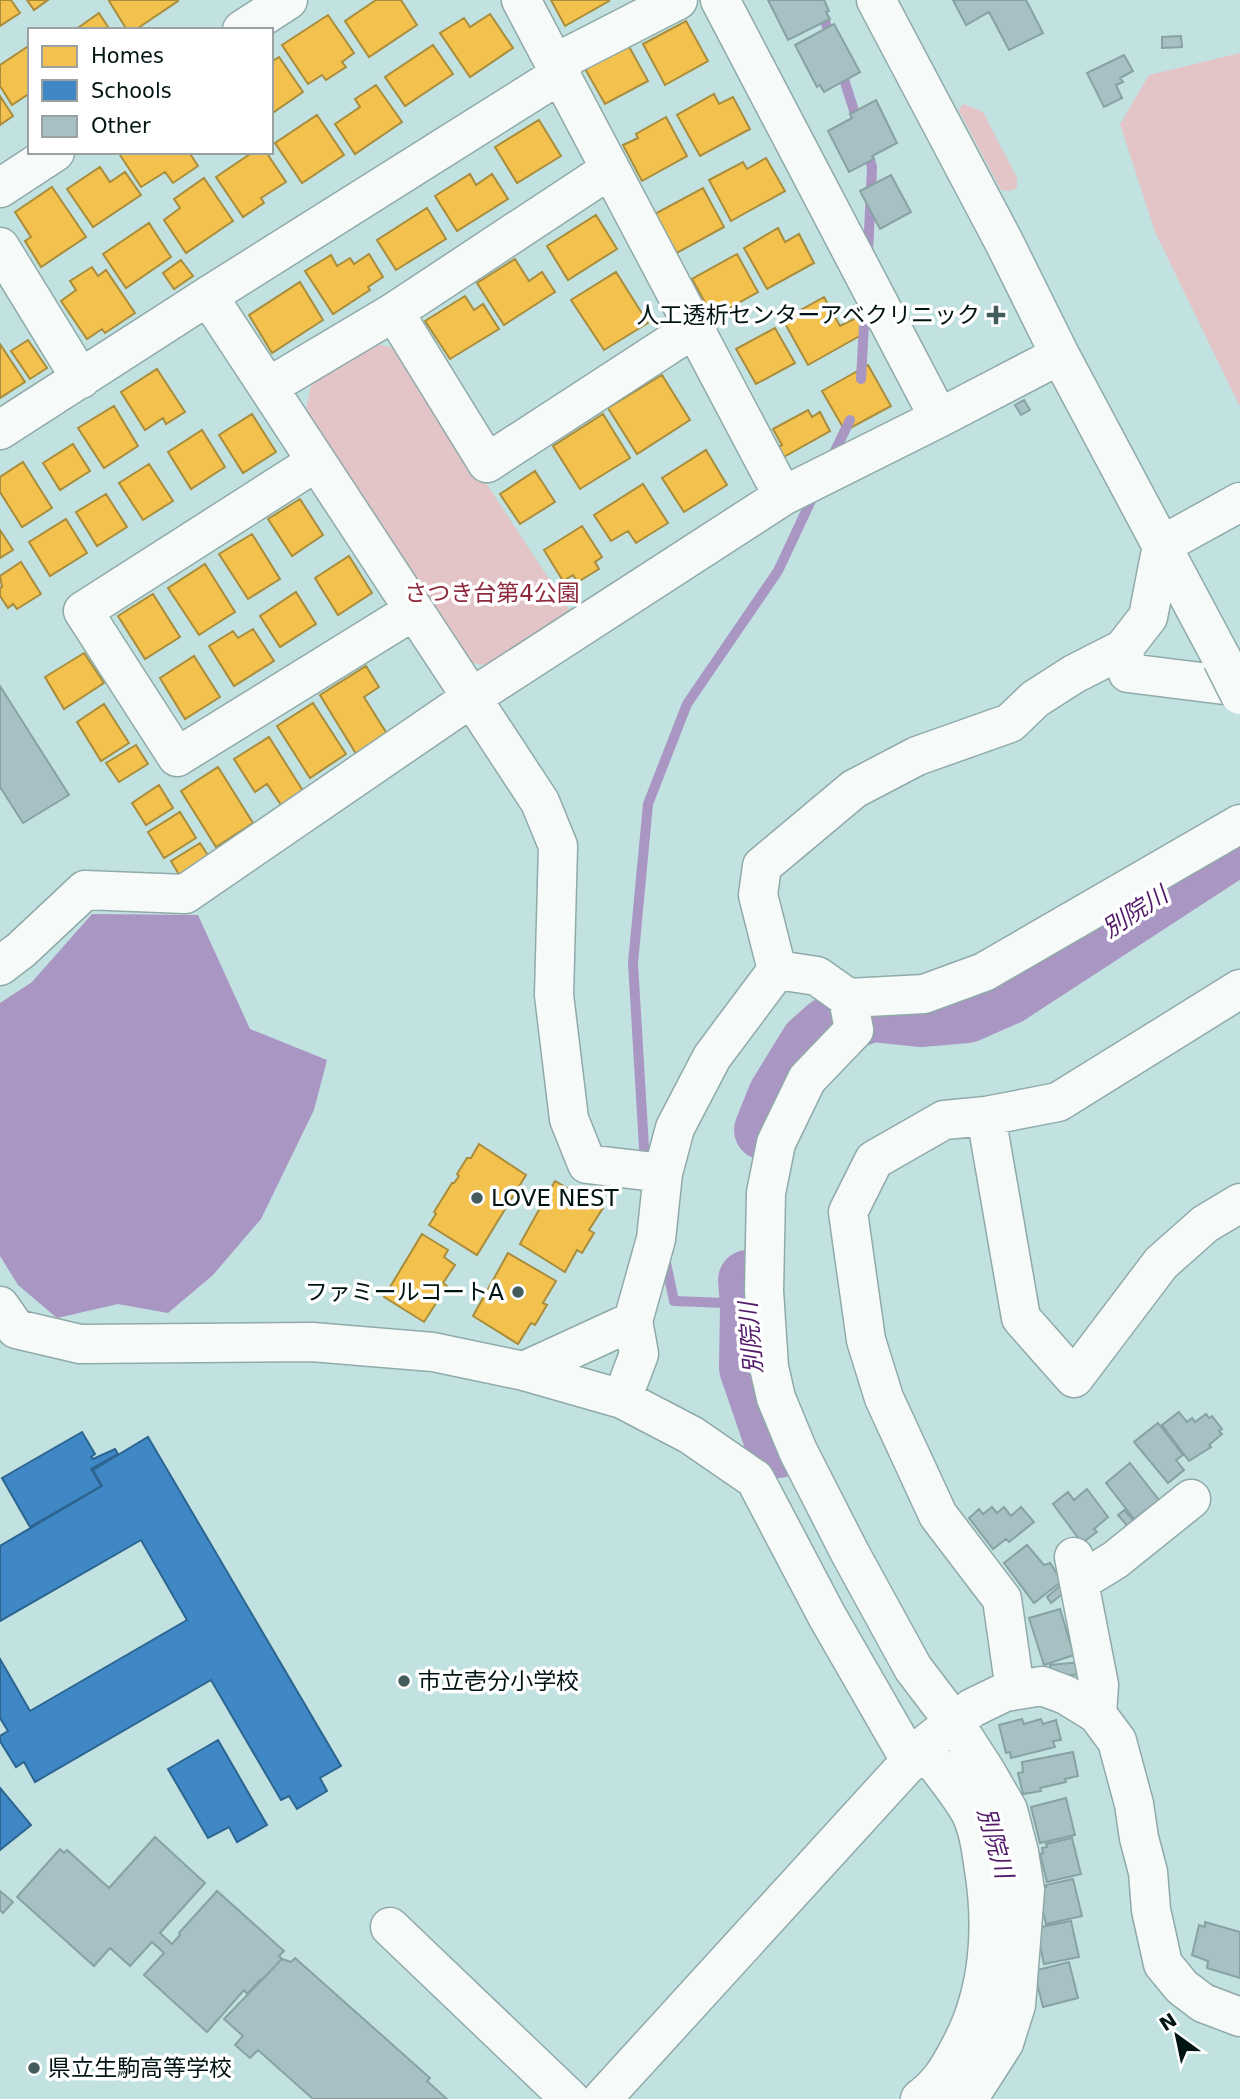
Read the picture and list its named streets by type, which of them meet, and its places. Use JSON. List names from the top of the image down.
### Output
{
  "water": ["別院川"],
  "parks": ["さつき台第4公園"],
  "places": {
    "health": ["人工透析センターアベクリニック"],
    "other": [
      "LOVE NEST",
      "ファミールコートA",
      "市立壱分小学校",
      "県立生駒高等学校"
    ]
  },
  "legend": ["Homes", "Schools", "Other"],
  "north": "top left"
}
